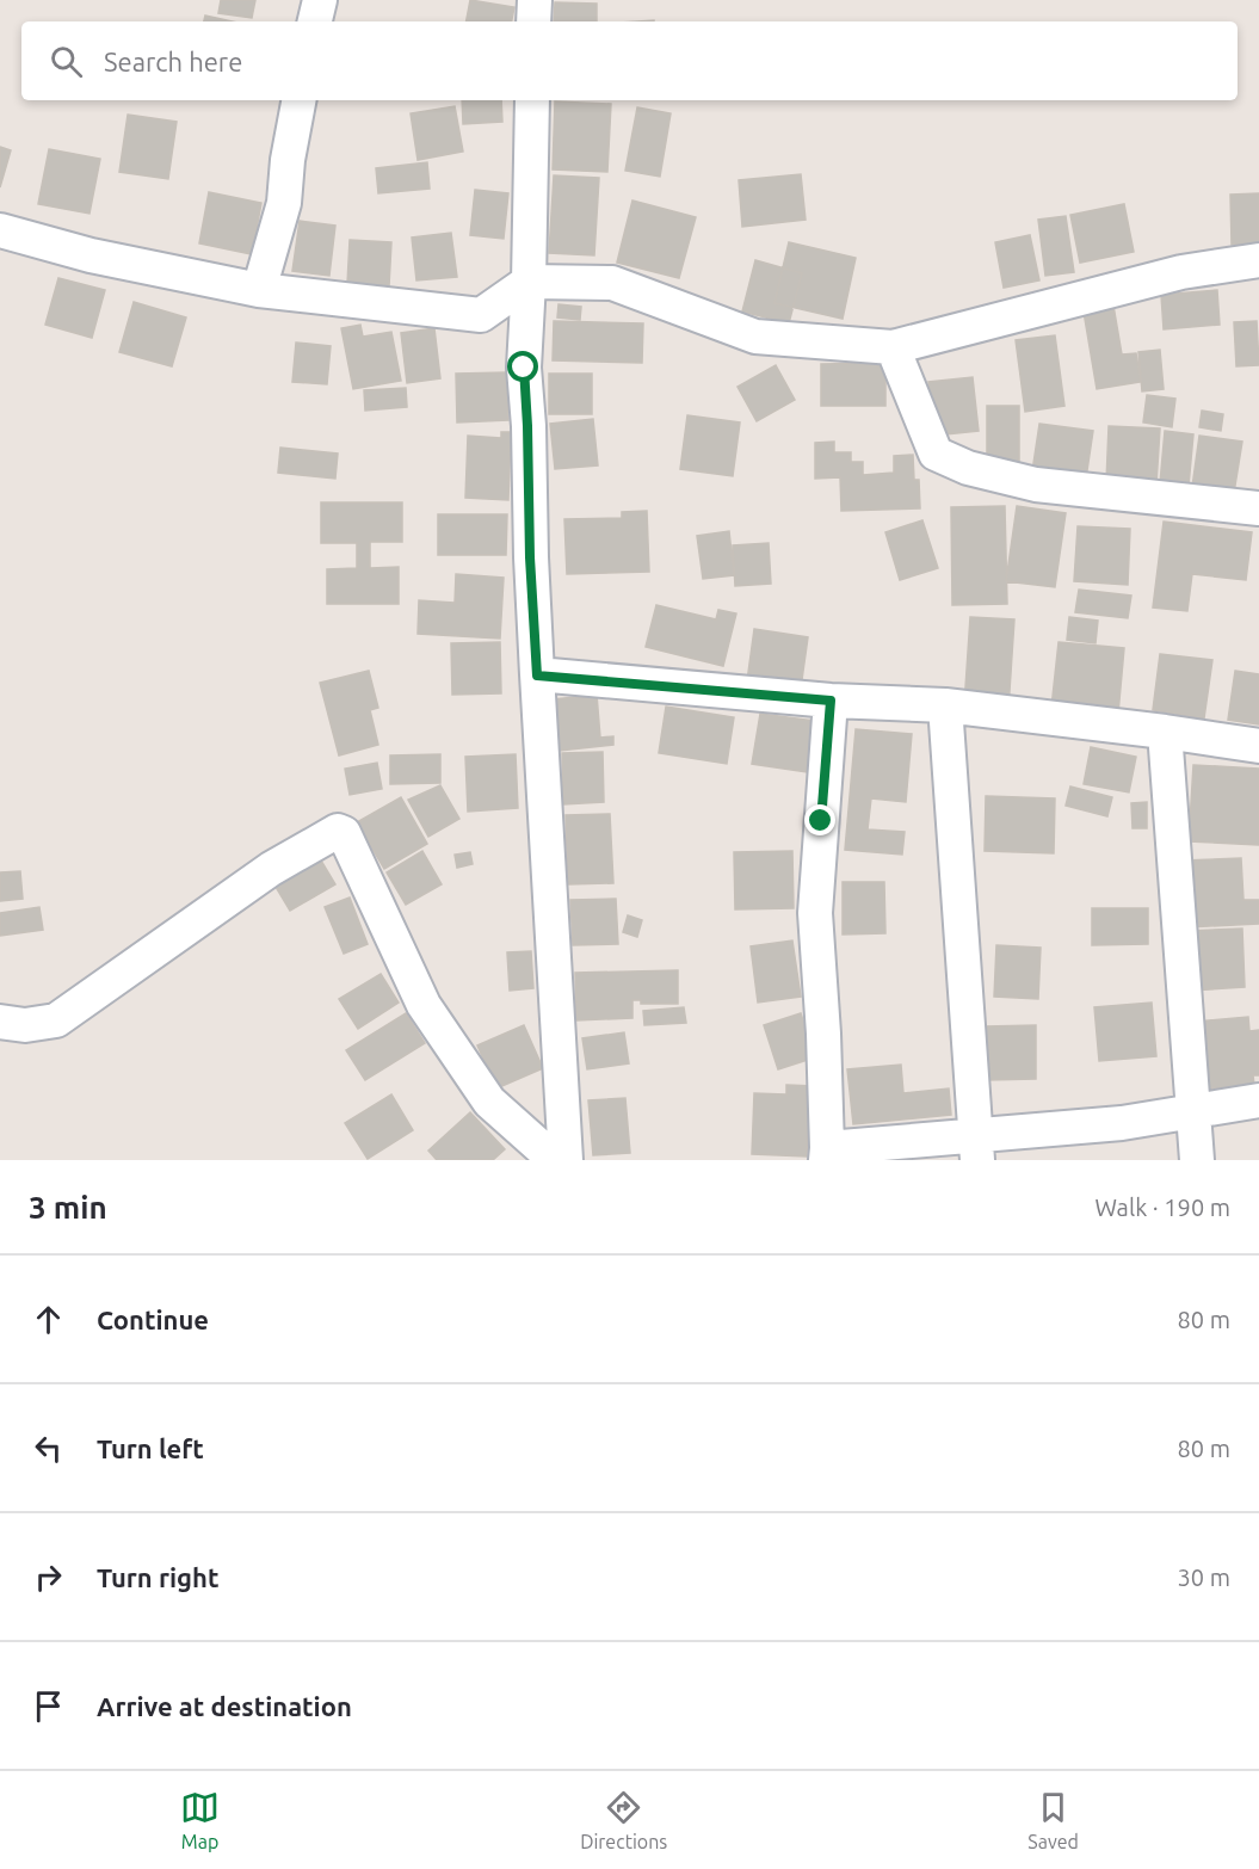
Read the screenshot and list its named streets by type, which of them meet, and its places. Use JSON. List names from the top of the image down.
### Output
{
  "page": {
    "search": "Search here",
    "heading": ["3 min", "Walk · 190 m"],
    "list": [
      ["Continue", "80 m"],
      ["Turn left", "80 m"],
      ["Turn right", "30 m"],
      "Arrive at destination"
    ],
    "nav": ["Map", "Directions", "Saved"]
  }
}
